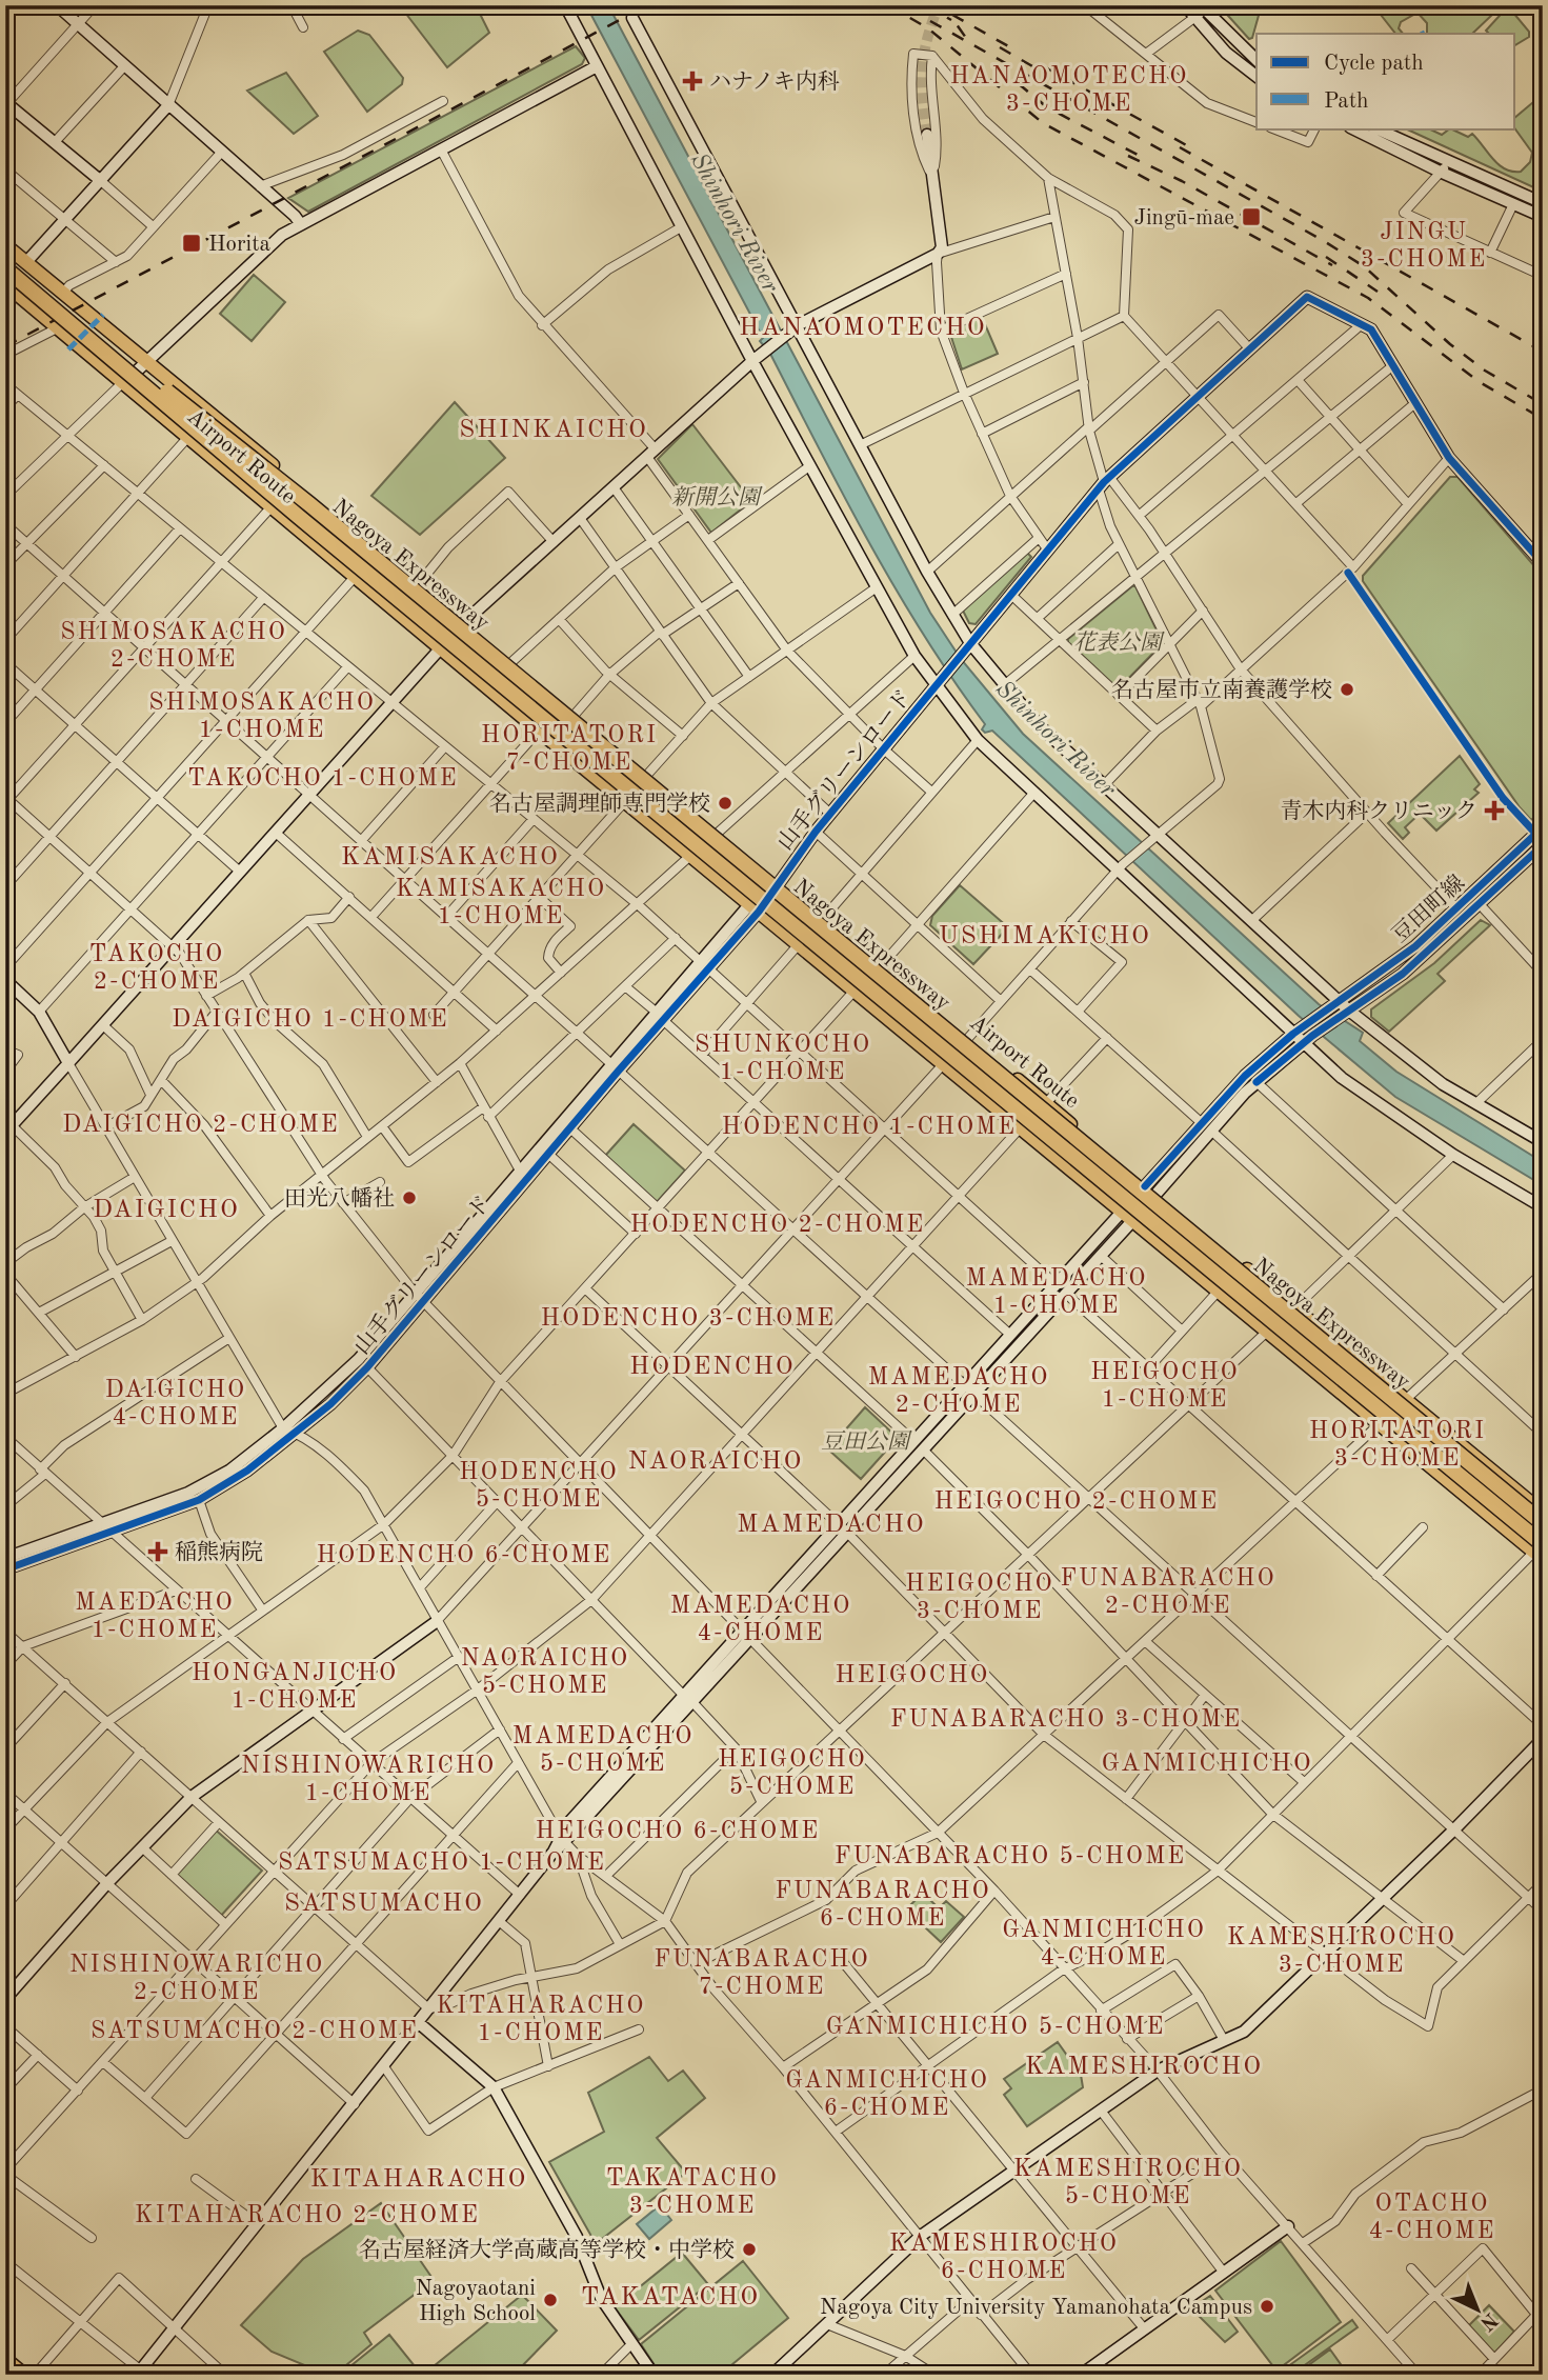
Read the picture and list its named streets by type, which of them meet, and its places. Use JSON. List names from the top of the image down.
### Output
{
  "streets": {
    "highway": ["Nagoya Expressway"],
    "main road": ["Airport Route"],
    "street": ["山手グリーンロード", "豆田町線"]
  },
  "crossings": [
    ["Airport Route", "Nagoya Expressway"],
    ["Airport Route", "山手グリーンロード"]
  ],
  "districts": [
    "HANAOMOTECHO 3-CHOME",
    "JINGU 3-CHOME",
    "HANAOMOTECHO",
    "SHINKAICHO",
    "SHIMOSAKACHO 2-CHOME",
    "SHIMOSAKACHO 1-CHOME",
    "HORITATORI 7-CHOME",
    "TAKOCHO 1-CHOME",
    "KAMISAKACHO",
    "KAMISAKACHO 1-CHOME",
    "USHIMAKICHO",
    "TAKOCHO 2-CHOME",
    "DAIGICHO 1-CHOME",
    "SHUNKOCHO 1-CHOME",
    "DAIGICHO 2-CHOME",
    "HODENCHO 1-CHOME",
    "DAIGICHO",
    "HODENCHO 2-CHOME",
    "MAMEDACHO 1-CHOME",
    "HODENCHO 3-CHOME",
    "HODENCHO",
    "HEIGOCHO 1-CHOME",
    "MAMEDACHO 2-CHOME",
    "DAIGICHO 4-CHOME",
    "HORITATORI 3-CHOME",
    "NAORAICHO",
    "HODENCHO 5-CHOME",
    "HEIGOCHO 2-CHOME",
    "MAMEDACHO",
    "HODENCHO 6-CHOME",
    "FUNABARACHO 2-CHOME",
    "HEIGOCHO 3-CHOME",
    "MAEDACHO 1-CHOME",
    "MAMEDACHO 4-CHOME",
    "NAORAICHO 5-CHOME",
    "HONGANJICHO 1-CHOME",
    "HEIGOCHO",
    "FUNABARACHO 3-CHOME",
    "MAMEDACHO 5-CHOME",
    "HEIGOCHO 5-CHOME",
    "GANMICHICHO",
    "NISHINOWARICHO 1-CHOME",
    "HEIGOCHO 6-CHOME",
    "FUNABARACHO 5-CHOME",
    "SATSUMACHO 1-CHOME",
    "FUNABARACHO 6-CHOME",
    "SATSUMACHO",
    "GANMICHICHO 4-CHOME",
    "KAMESHIROCHO 3-CHOME",
    "FUNABARACHO 7-CHOME",
    "NISHINOWARICHO 2-CHOME",
    "KITAHARACHO 1-CHOME",
    "GANMICHICHO 5-CHOME",
    "SATSUMACHO 2-CHOME",
    "KAMESHIROCHO",
    "GANMICHICHO 6-CHOME",
    "KAMESHIROCHO 5-CHOME",
    "TAKATACHO 3-CHOME",
    "KITAHARACHO",
    "OTACHO 4-CHOME",
    "KITAHARACHO 2-CHOME",
    "KAMESHIROCHO 6-CHOME",
    "TAKATACHO"
  ],
  "water": ["Shinhori River"],
  "parks": ["新開公園", "花表公園", "豆田公園"],
  "places": {
    "health": ["ハナノキ内科", "青木内科クリニック", "稲熊病院"],
    "transit": ["Jingū-mae", "Horita"],
    "other": [
      "名古屋市立南養護学校",
      "名古屋調理師専門学校",
      "田光八幡社",
      "名古屋経済大学高蔵高等学校・中学校",
      "Nagoyaotani High School",
      "Nagoya City University Yamanohata Campus"
    ]
  },
  "legend": ["Cycle path", "Path"],
  "north": "bottom right"
}
